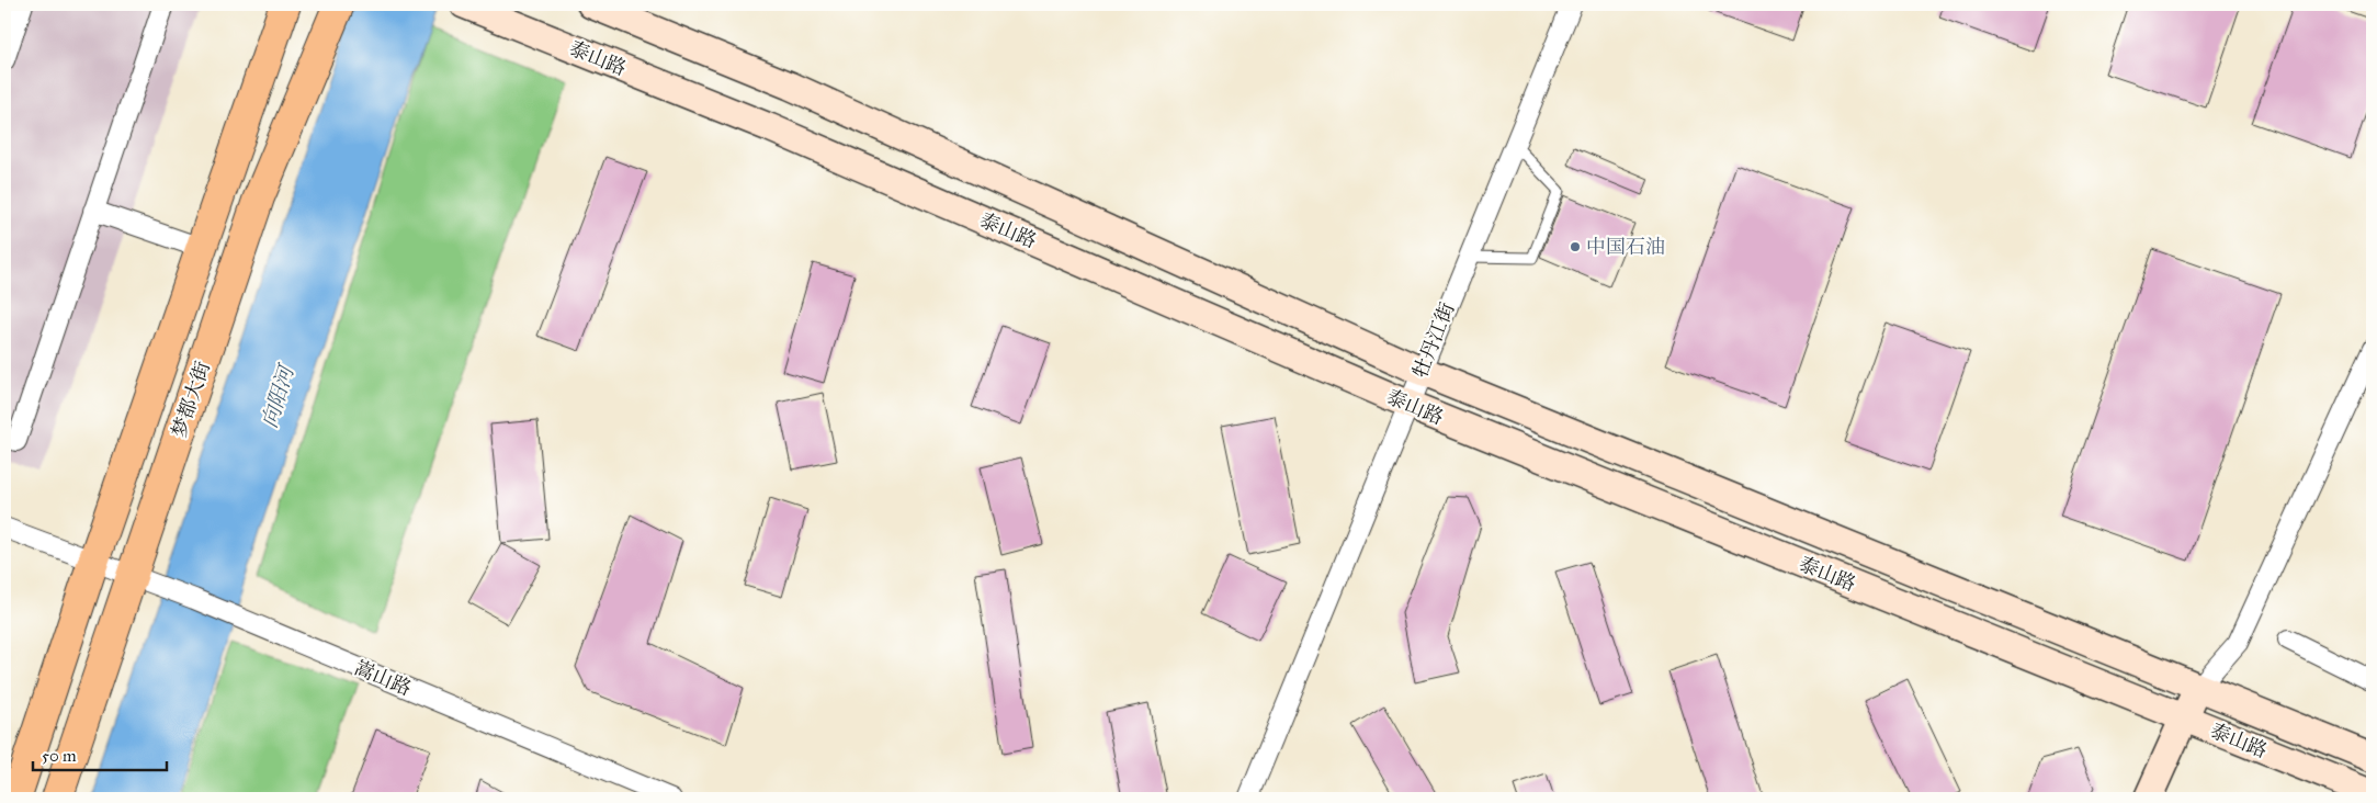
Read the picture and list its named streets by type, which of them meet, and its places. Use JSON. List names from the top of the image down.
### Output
{
  "streets": {
    "main road": ["梦都大街"],
    "street": ["泰山路", "牡丹江街", "嵩山路"]
  },
  "crossings": [
    ["泰山路", "牡丹江街"],
    ["梦都大街", "嵩山路"]
  ],
  "water": ["向阳河"],
  "places": ["中国石油"],
  "scale_bar": "50 m"
}
